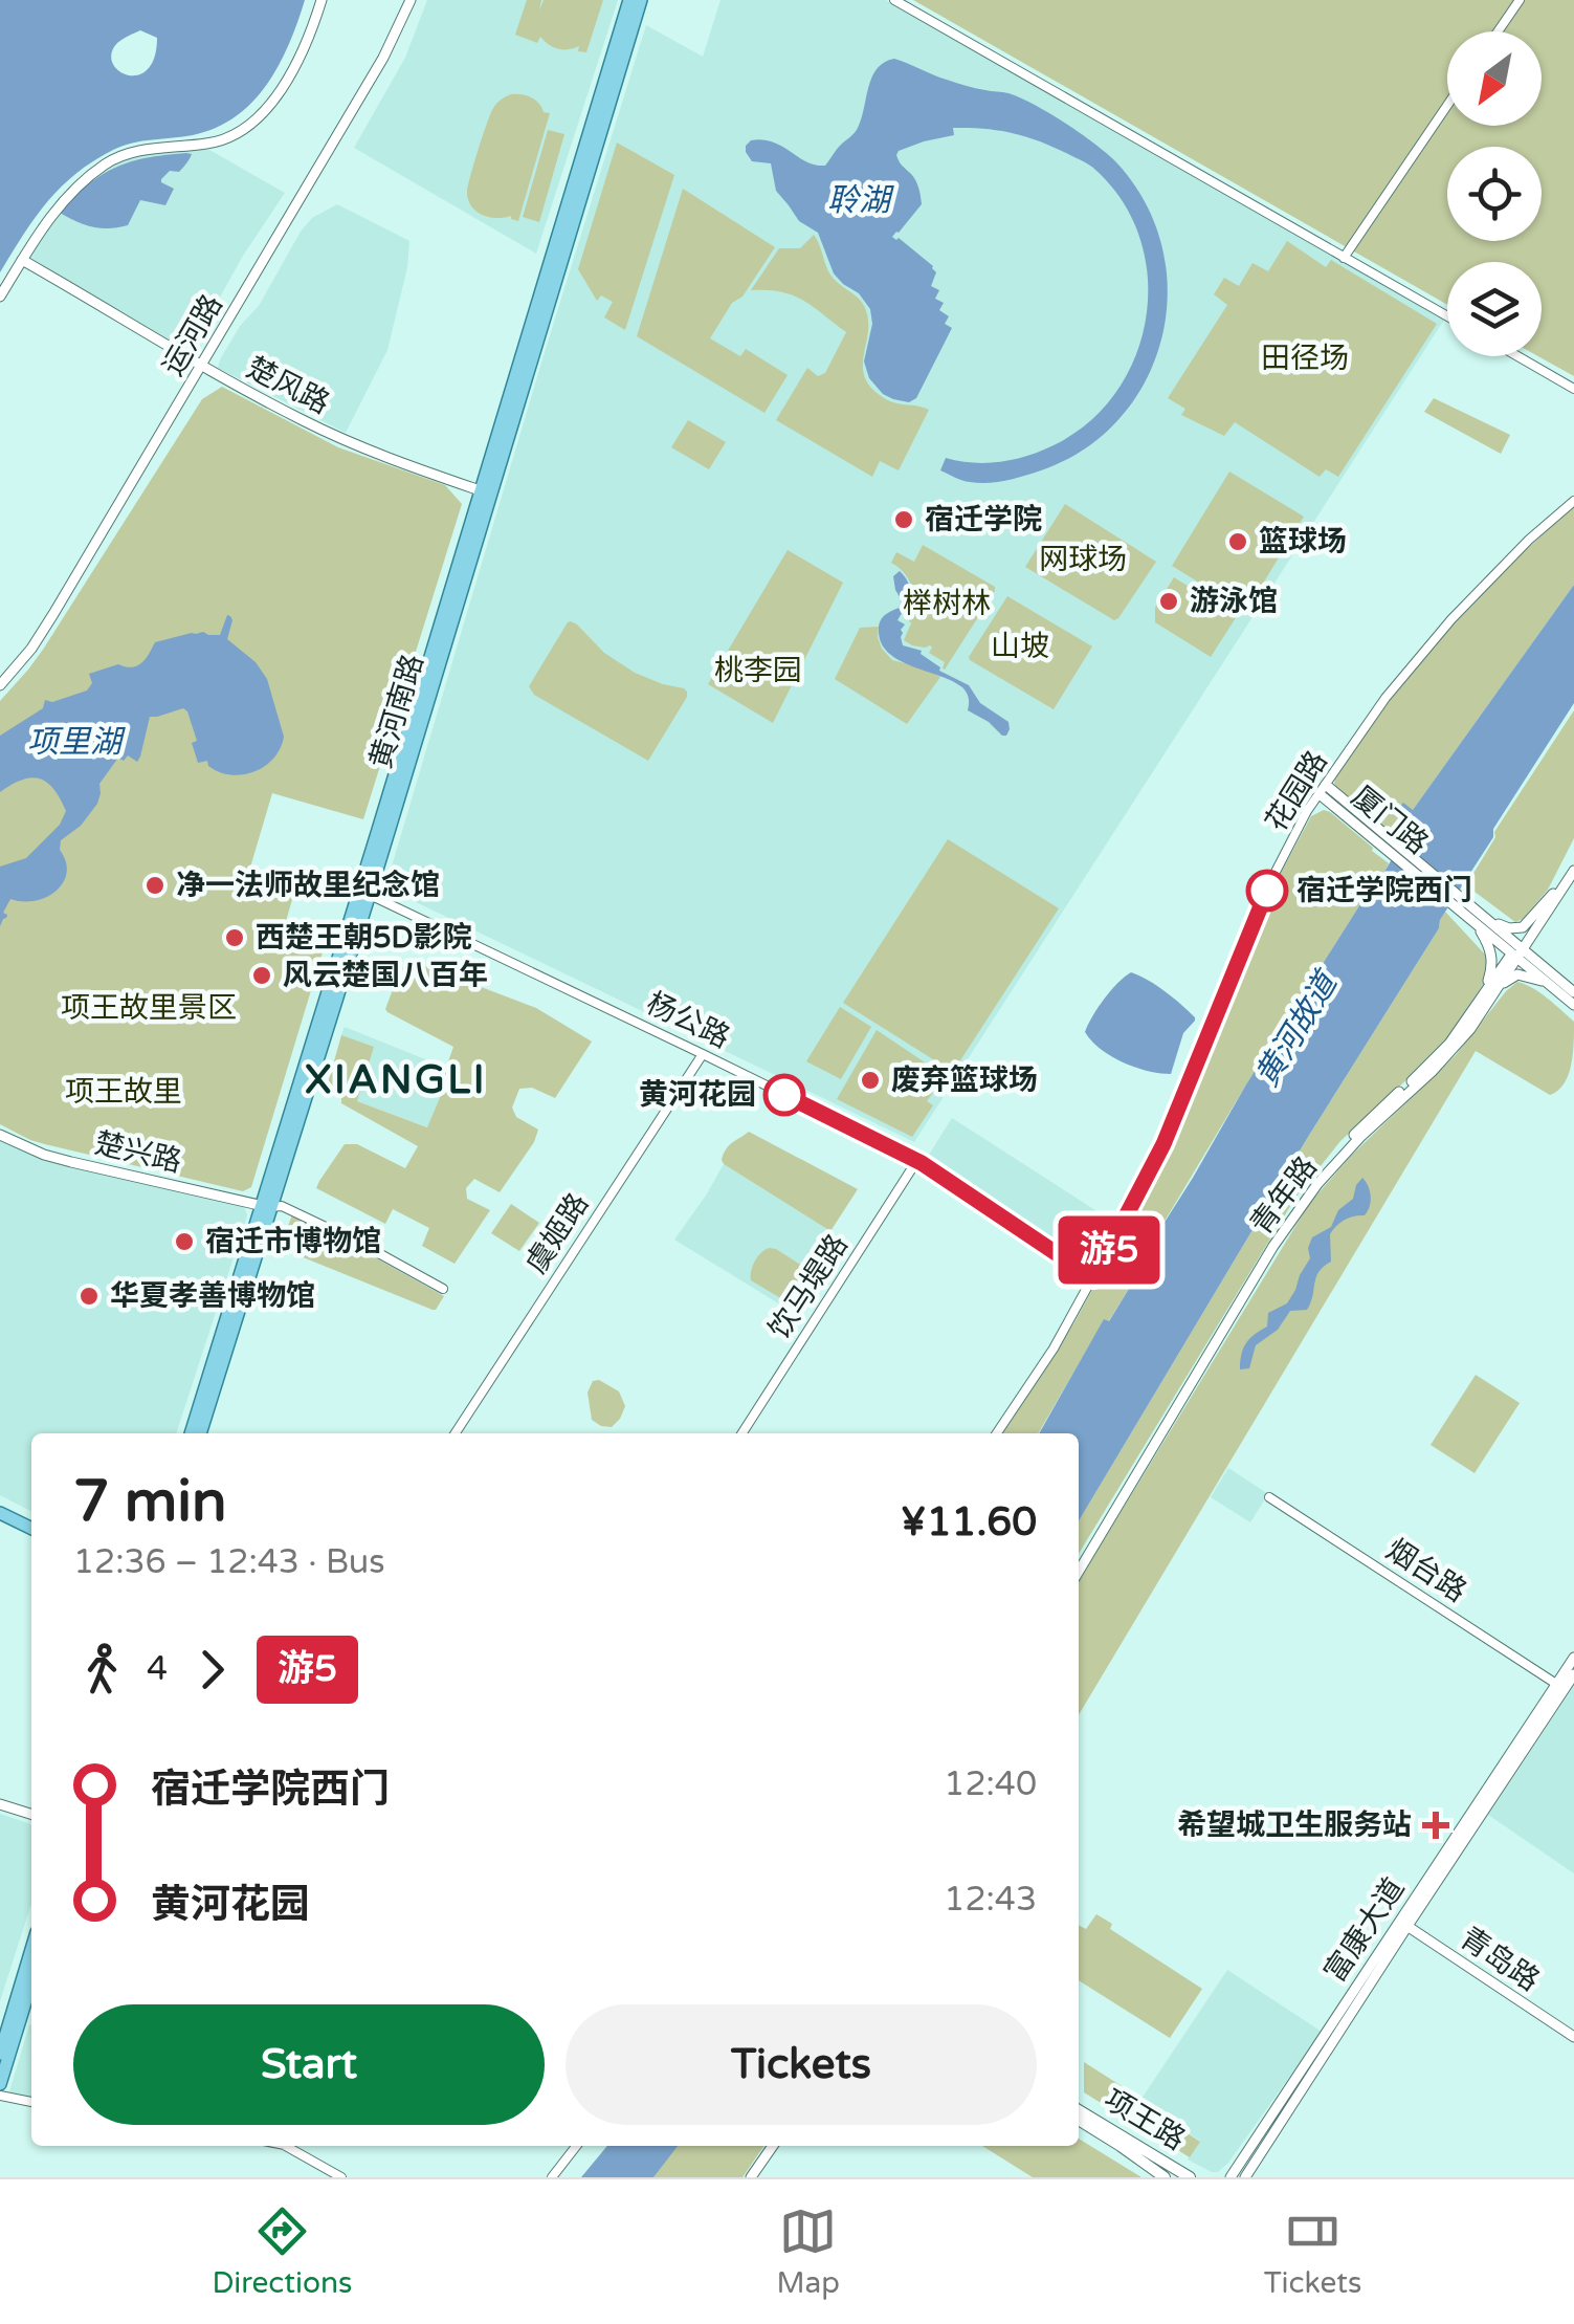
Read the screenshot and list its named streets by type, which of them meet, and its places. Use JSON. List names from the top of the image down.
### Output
{
  "streets": {
    "main road": ["黄河南路", "项王路"],
    "street": [
      "运河路",
      "楚风路",
      "花园路",
      "厦门路",
      "杨公路",
      "楚兴路",
      "青年路",
      "虞姬路",
      "饮马堤路",
      "烟台路",
      "富康大道",
      "青岛路"
    ]
  },
  "crossings": [
    ["运河路", "楚风路"],
    ["楚风路", "黄河南路"],
    ["黄河南路", "杨公路"],
    ["黄河南路", "楚兴路"],
    ["花园路", "厦门路"],
    ["花园路", "杨公路"],
    ["厦门路", "青年路"],
    ["杨公路", "虞姬路"],
    ["杨公路", "饮马堤路"],
    ["烟台路", "富康大道"],
    ["富康大道", "青岛路"]
  ],
  "districts": ["XIANGLI"],
  "water": ["聆湖", "项里湖", "黄河故道"],
  "parks": [
    "田径场",
    "网球场",
    "榉树林",
    "山坡",
    "桃李园",
    "项王故里景区",
    "项王故里"
  ],
  "places": {
    "other": [
      "宿迁学院",
      "篮球场",
      "游泳馆",
      "净一法师故里纪念馆",
      "宿迁学院西门",
      "西楚王朝5D影院",
      "风云楚国八百年",
      "废弃篮球场",
      "黄河花园",
      "宿迁市博物馆",
      "华夏孝善博物馆"
    ],
    "health": ["希望城卫生服务站"]
  },
  "lines": ["bus line 游5"],
  "north": "bottom left",
  "page": {
    "on_map": "游5",
    "heading": ["7 min", "12:36 – 12:43 · Bus", "¥11.60"],
    "legs": ["4", "游5"],
    "list": [
      {
        "name": "宿迁学院西门",
        "value": "12:40"
      },
      {
        "name": "黄河花园",
        "value": "12:43"
      }
    ],
    "buttons": ["Start", "Tickets"],
    "tabs": ["Directions", "Map", "Tickets"]
  }
}
